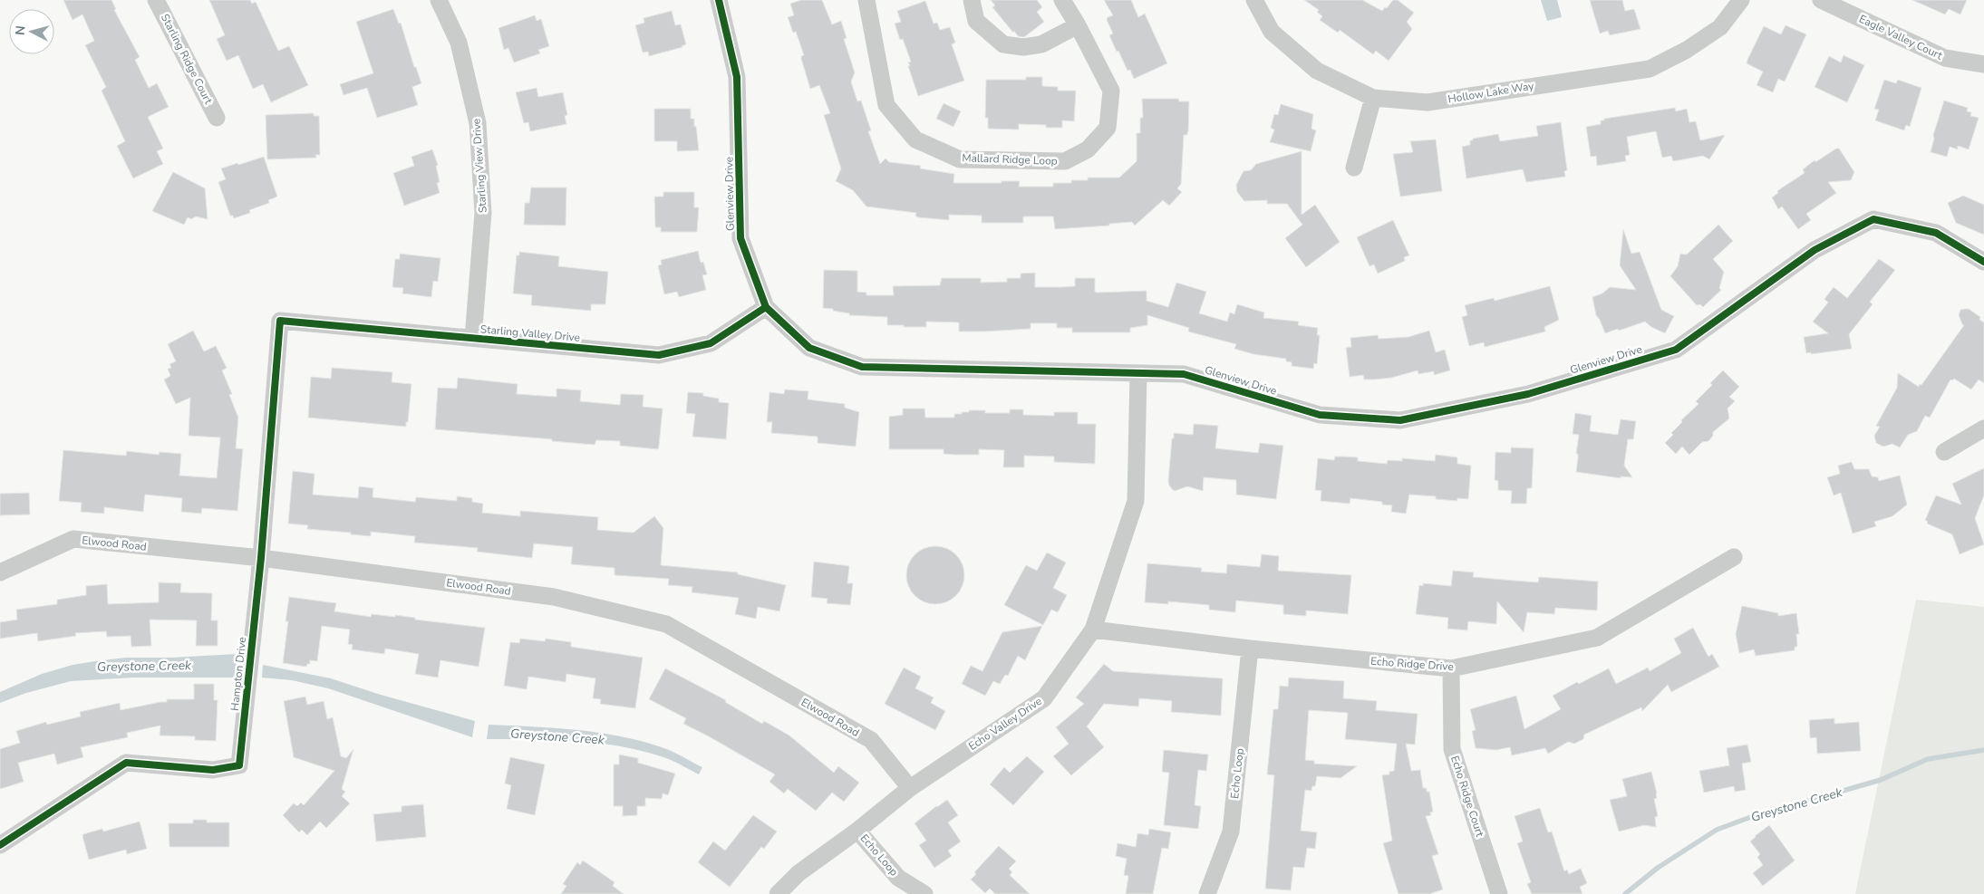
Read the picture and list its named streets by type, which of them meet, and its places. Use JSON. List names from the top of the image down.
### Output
{
  "streets": {
    "street": [
      "Eagle Valley Court",
      "Starling Ridge Court",
      "Hollow Lake Way",
      "Mallard Ridge Loop",
      "Starling View Drive",
      "Glenview Drive",
      "Starling Valley Drive",
      "Elwood Road",
      "Echo Ridge Drive",
      "Hampton Drive",
      "Echo Valley Drive",
      "Echo Loop",
      "Echo Ridge Court"
    ]
  },
  "crossings": [
    ["Starling View Drive", "Starling Valley Drive"],
    ["Glenview Drive", "Starling Valley Drive"],
    ["Glenview Drive", "Echo Valley Drive"],
    ["Starling Valley Drive", "Hampton Drive"],
    ["Elwood Road", "Hampton Drive"],
    ["Elwood Road", "Echo Valley Drive"],
    ["Echo Ridge Drive", "Echo Valley Drive"],
    ["Echo Ridge Drive", "Echo Loop"],
    ["Echo Ridge Drive", "Echo Ridge Court"],
    ["Echo Valley Drive", "Echo Loop"]
  ],
  "water": ["Greystone Creek"],
  "north": "left"
}
